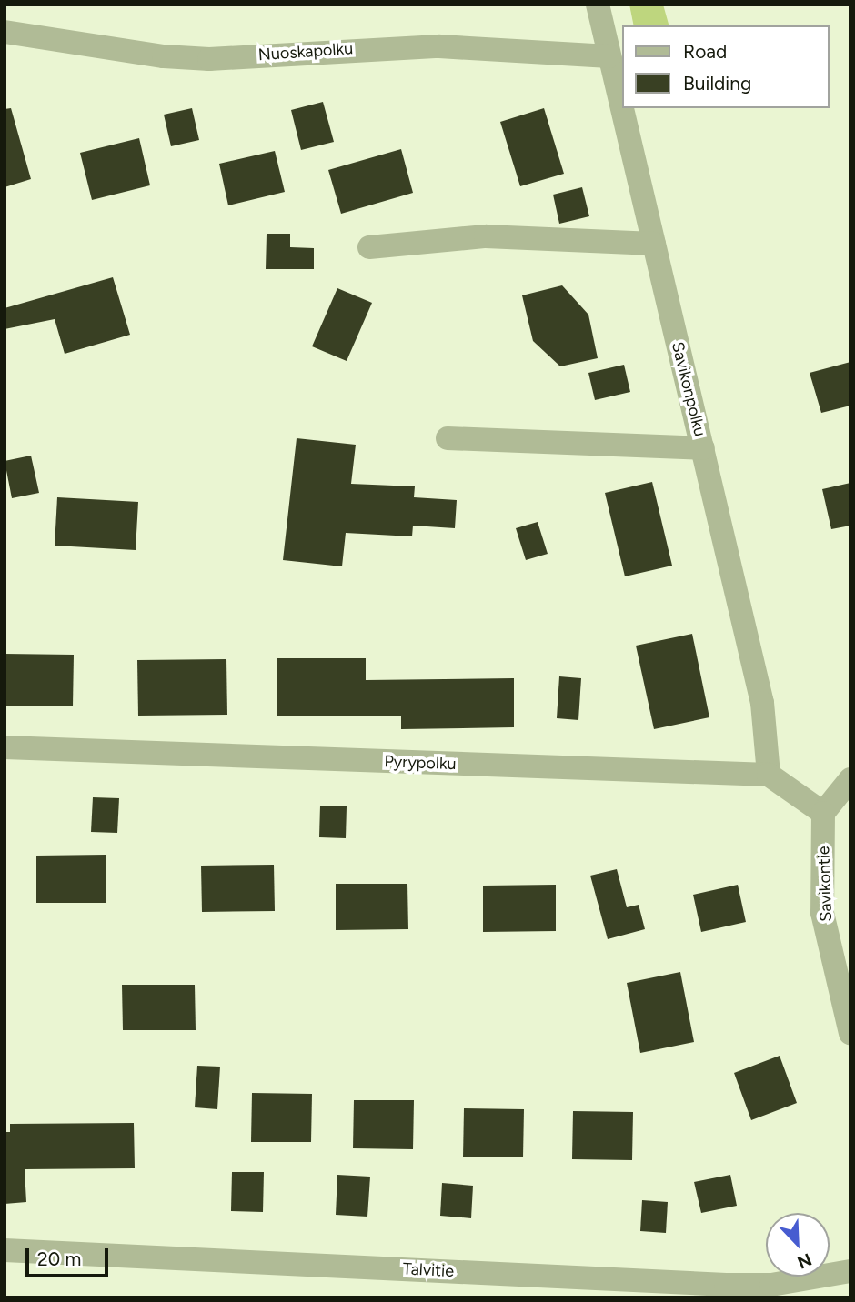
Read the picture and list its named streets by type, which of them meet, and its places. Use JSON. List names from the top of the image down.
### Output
{
  "streets": {
    "street": [
      "Nuoskapolku",
      "Savikonpolku",
      "Pyrypolku",
      "Savikontie",
      "Talvitie"
    ]
  },
  "crossings": [
    ["Nuoskapolku", "Savikonpolku"],
    ["Savikonpolku", "Pyrypolku"]
  ],
  "legend": ["Road", "Building"],
  "scale_bar": "20 m",
  "north": "bottom right"
}
